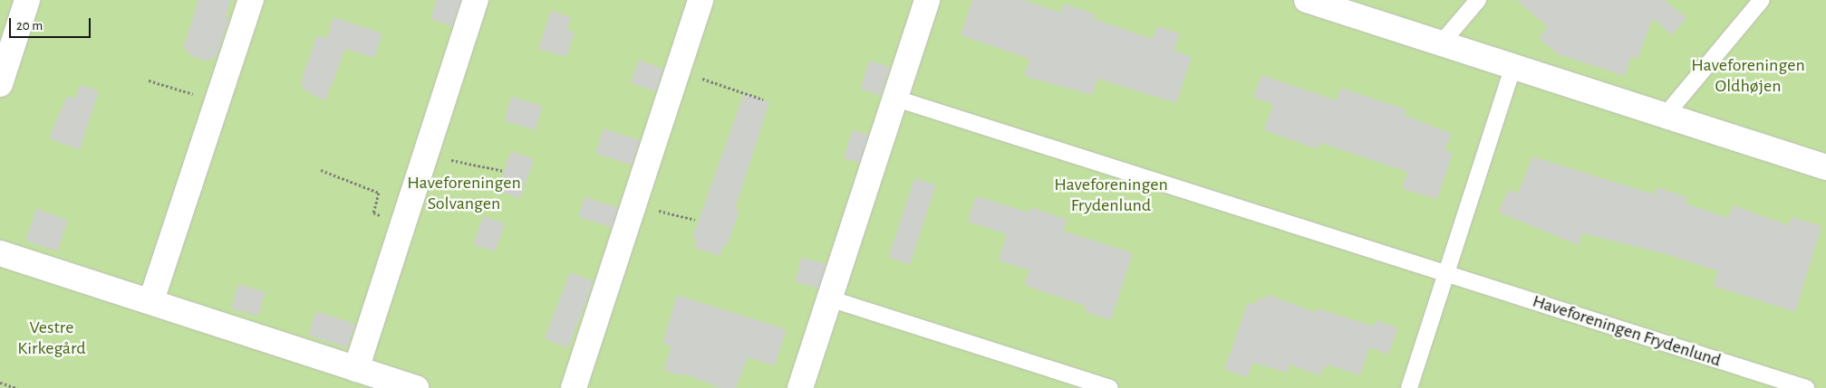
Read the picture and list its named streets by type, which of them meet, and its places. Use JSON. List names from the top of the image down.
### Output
{
  "streets": {
    "lane": ["Haveforeningen Frydenlund"]
  },
  "parks": [
    "Haveforeningen Oldhøjen",
    "Haveforeningen Solvangen",
    "Haveforeningen Frydenlund",
    "Vestre Kirkegård"
  ],
  "scale_bar": "20 m"
}
